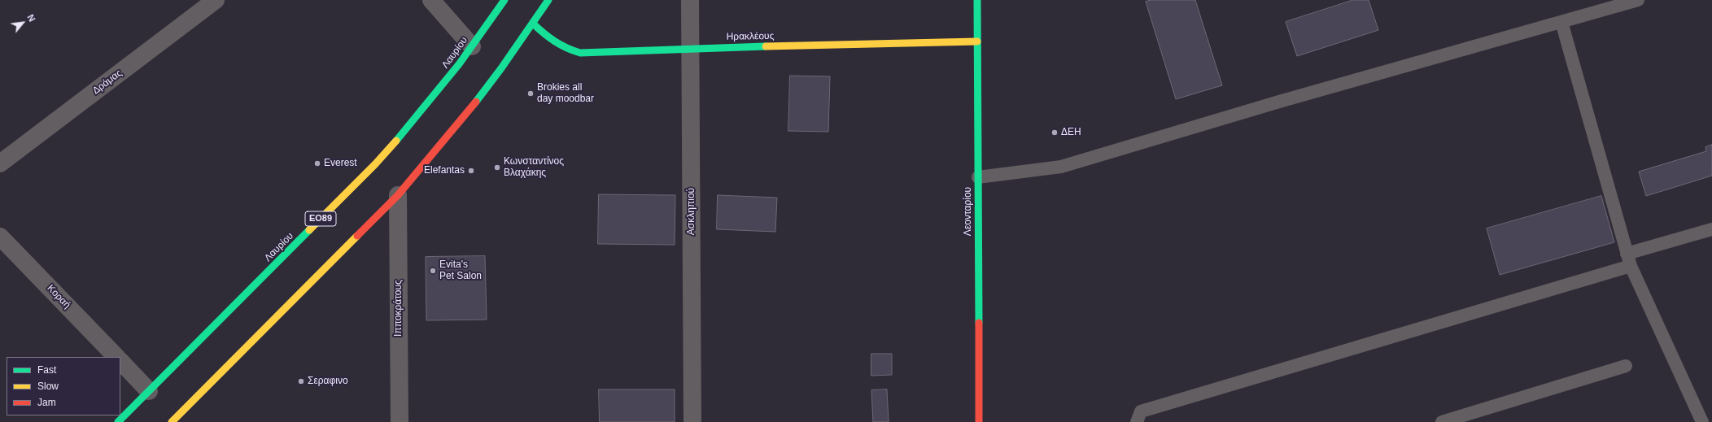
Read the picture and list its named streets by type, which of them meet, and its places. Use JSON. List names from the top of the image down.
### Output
{
  "streets": {
    "main road": [
      "Ηρακλέους",
      "Λαυρίου",
      "Λεονταρίου",
      "ΕΟ89"
    ],
    "street": [
      "Δράμας",
      "Ασκληπιού",
      "Κοραή",
      "Ιπποκράτους"
    ]
  },
  "crossings": [
    ["Ηρακλέους", "Ασκληπιού"],
    ["Ηρακλέους", "Λεονταρίου"]
  ],
  "places": [
    "Brokies all day moodbar",
    "ΔΕΗ",
    "Everest",
    "Κωνσταντίνος Βλαχάκης",
    "Elefantas",
    "Evita's Pet Salon",
    "Σεραφινο"
  ],
  "legend": ["Fast", "Slow", "Jam"],
  "north": "top right"
}
